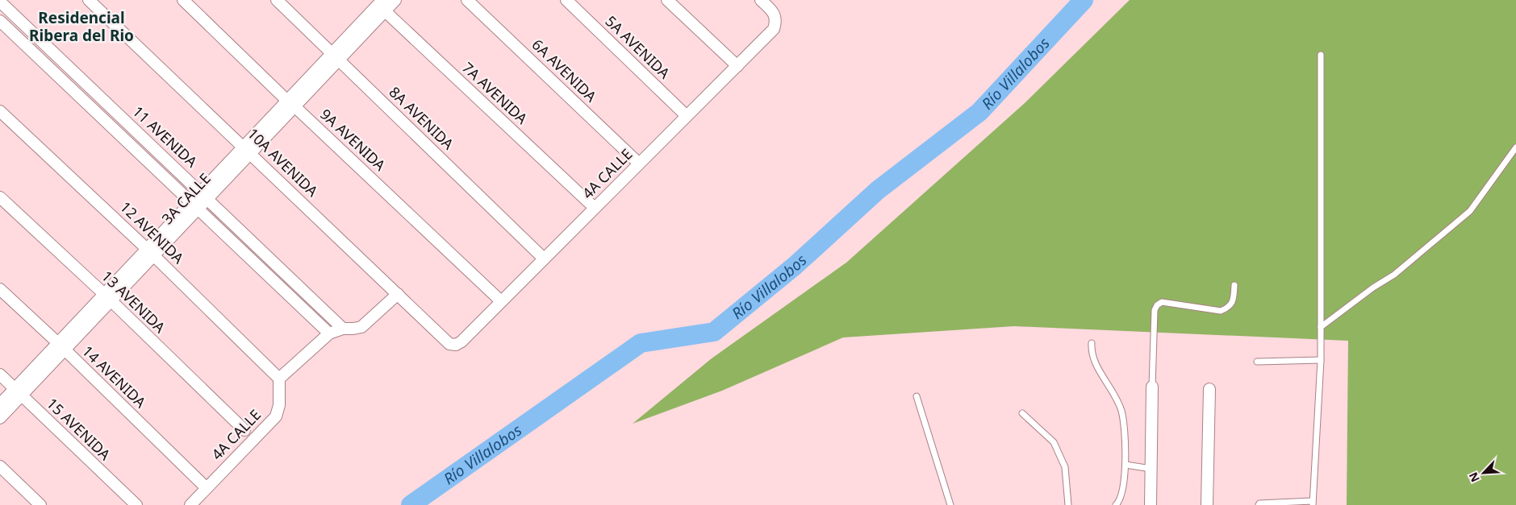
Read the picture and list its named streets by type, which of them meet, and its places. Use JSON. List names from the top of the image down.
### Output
{
  "streets": {
    "street": [
      "5A AVENIDA",
      "6A AVENIDA",
      "7A AVENIDA",
      "8A AVENIDA",
      "11 AVENIDA",
      "9A AVENIDA",
      "10A AVENIDA",
      "4A CALLE",
      "3A CALLE",
      "12 AVENIDA",
      "13 AVENIDA",
      "14 AVENIDA",
      "15 AVENIDA"
    ]
  },
  "crossings": [
    ["5A AVENIDA", "4A CALLE"],
    ["6A AVENIDA", "4A CALLE"],
    ["7A AVENIDA", "4A CALLE"],
    ["7A AVENIDA", "3A CALLE"],
    ["8A AVENIDA", "4A CALLE"],
    ["8A AVENIDA", "3A CALLE"],
    ["11 AVENIDA", "3A CALLE"],
    ["9A AVENIDA", "4A CALLE"],
    ["9A AVENIDA", "3A CALLE"],
    ["10A AVENIDA", "4A CALLE"],
    ["10A AVENIDA", "3A CALLE"],
    ["4A CALLE", "12 AVENIDA"],
    ["4A CALLE", "14 AVENIDA"],
    ["3A CALLE", "12 AVENIDA"],
    ["3A CALLE", "13 AVENIDA"],
    ["3A CALLE", "14 AVENIDA"],
    ["3A CALLE", "15 AVENIDA"]
  ],
  "districts": ["Residencial Ribera del Rio"],
  "water": ["Río Villalobos"],
  "north": "bottom left"
}
